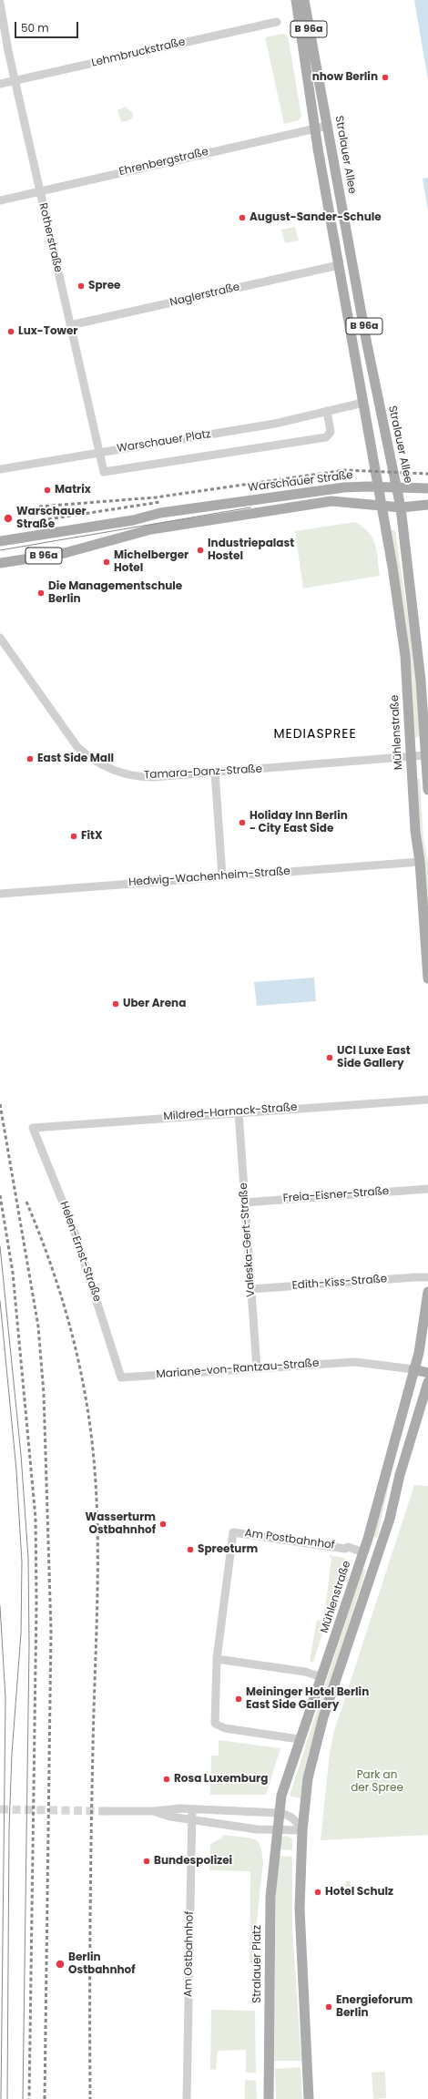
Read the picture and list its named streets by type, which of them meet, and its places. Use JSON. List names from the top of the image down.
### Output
{
  "streets": {
    "main road": [
      "B 96a",
      "Stralauer Allee",
      "Warschauer Straße",
      "Mühlenstraße",
      "Stralauer Platz"
    ],
    "street": [
      "Lehmbruckstraße",
      "Ehrenbergstraße",
      "Rotherstraße",
      "Naglerstraße",
      "Warschauer Platz",
      "Tamara-Danz-Straße",
      "Hedwig-Wachenheim-Straße",
      "Mildred-Harnack-Straße",
      "Freia-Eisner-Straße",
      "Valeska-Gert-Straße",
      "Helen-Ernst-Straße",
      "Edith-Kiss-Straße",
      "Mariane-von-Rantzau-Straße",
      "Am Postbahnhof",
      "Am Ostbahnhof"
    ]
  },
  "crossings": [
    ["B 96a", "Stralauer Allee"],
    ["B 96a", "Ehrenbergstraße"],
    ["B 96a", "Naglerstraße"],
    ["B 96a", "Warschauer Platz"],
    ["B 96a", "Warschauer Straße"],
    ["B 96a", "Mühlenstraße"],
    ["Lehmbruckstraße", "Rotherstraße"],
    ["Stralauer Allee", "Ehrenbergstraße"],
    ["Stralauer Allee", "Warschauer Straße"],
    ["Ehrenbergstraße", "Rotherstraße"],
    ["Rotherstraße", "Naglerstraße"],
    ["Rotherstraße", "Warschauer Platz"],
    ["Warschauer Straße", "Mühlenstraße"],
    ["Mühlenstraße", "Tamara-Danz-Straße"],
    ["Mühlenstraße", "Hedwig-Wachenheim-Straße"],
    ["Mühlenstraße", "Mariane-von-Rantzau-Straße"],
    ["Mühlenstraße", "Am Postbahnhof"],
    ["Mühlenstraße", "Stralauer Platz"],
    ["Mildred-Harnack-Straße", "Valeska-Gert-Straße"],
    ["Mildred-Harnack-Straße", "Helen-Ernst-Straße"],
    ["Freia-Eisner-Straße", "Valeska-Gert-Straße"],
    ["Valeska-Gert-Straße", "Edith-Kiss-Straße"],
    ["Valeska-Gert-Straße", "Mariane-von-Rantzau-Straße"],
    ["Helen-Ernst-Straße", "Mariane-von-Rantzau-Straße"]
  ],
  "districts": ["MEDIASPREE"],
  "parks": ["Park an der Spree"],
  "places": [
    "nhow Berlin",
    "August-Sander-Schule",
    "Spree",
    "Lux-Tower",
    "Matrix",
    "Warschauer Straße",
    "Industriepalast Hostel",
    "Michelberger Hotel",
    "Die Managementschule Berlin",
    "East Side Mall",
    "Holiday Inn Berlin - City East Side",
    "FitX",
    "Uber Arena",
    "UCI Luxe East Side Gallery",
    "Wasserturm Ostbahnhof",
    "Spreeturm",
    "Meininger Hotel Berlin East Side Gallery",
    "Rosa Luxemburg",
    "Bundespolizei",
    "Hotel Schulz",
    "Berlin Ostbahnhof",
    "Energieforum Berlin"
  ],
  "scale_bar": "50 m"
}
